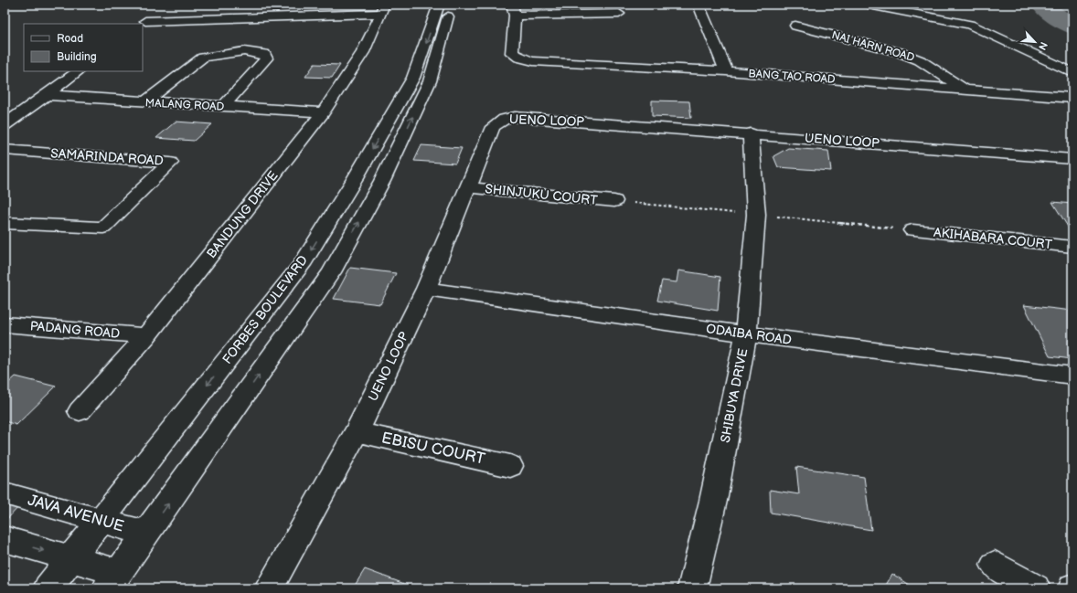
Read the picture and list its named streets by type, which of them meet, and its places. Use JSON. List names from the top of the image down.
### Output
{
  "streets": {
    "street": [
      "NAI HARN ROAD",
      "BANG TAO ROAD",
      "MALANG ROAD",
      "UENO LOOP",
      "SAMARINDA ROAD",
      "SHINJUKU COURT",
      "BANDUNG DRIVE",
      "AKIHABARA COURT",
      "FORBES BOULEVARD",
      "PADANG ROAD",
      "ODAIBA ROAD",
      "SHIBUYA DRIVE",
      "EBISU COURT",
      "JAVA AVENUE"
    ]
  },
  "crossings": [
    ["NAI HARN ROAD", "BANG TAO ROAD"],
    ["MALANG ROAD", "BANDUNG DRIVE"],
    ["UENO LOOP", "SHINJUKU COURT"],
    ["UENO LOOP", "ODAIBA ROAD"],
    ["UENO LOOP", "SHIBUYA DRIVE"],
    ["UENO LOOP", "EBISU COURT"],
    ["BANDUNG DRIVE", "PADANG ROAD"],
    ["FORBES BOULEVARD", "JAVA AVENUE"],
    ["ODAIBA ROAD", "SHIBUYA DRIVE"]
  ],
  "legend": ["Road", "Building"],
  "north": "bottom right"
}
